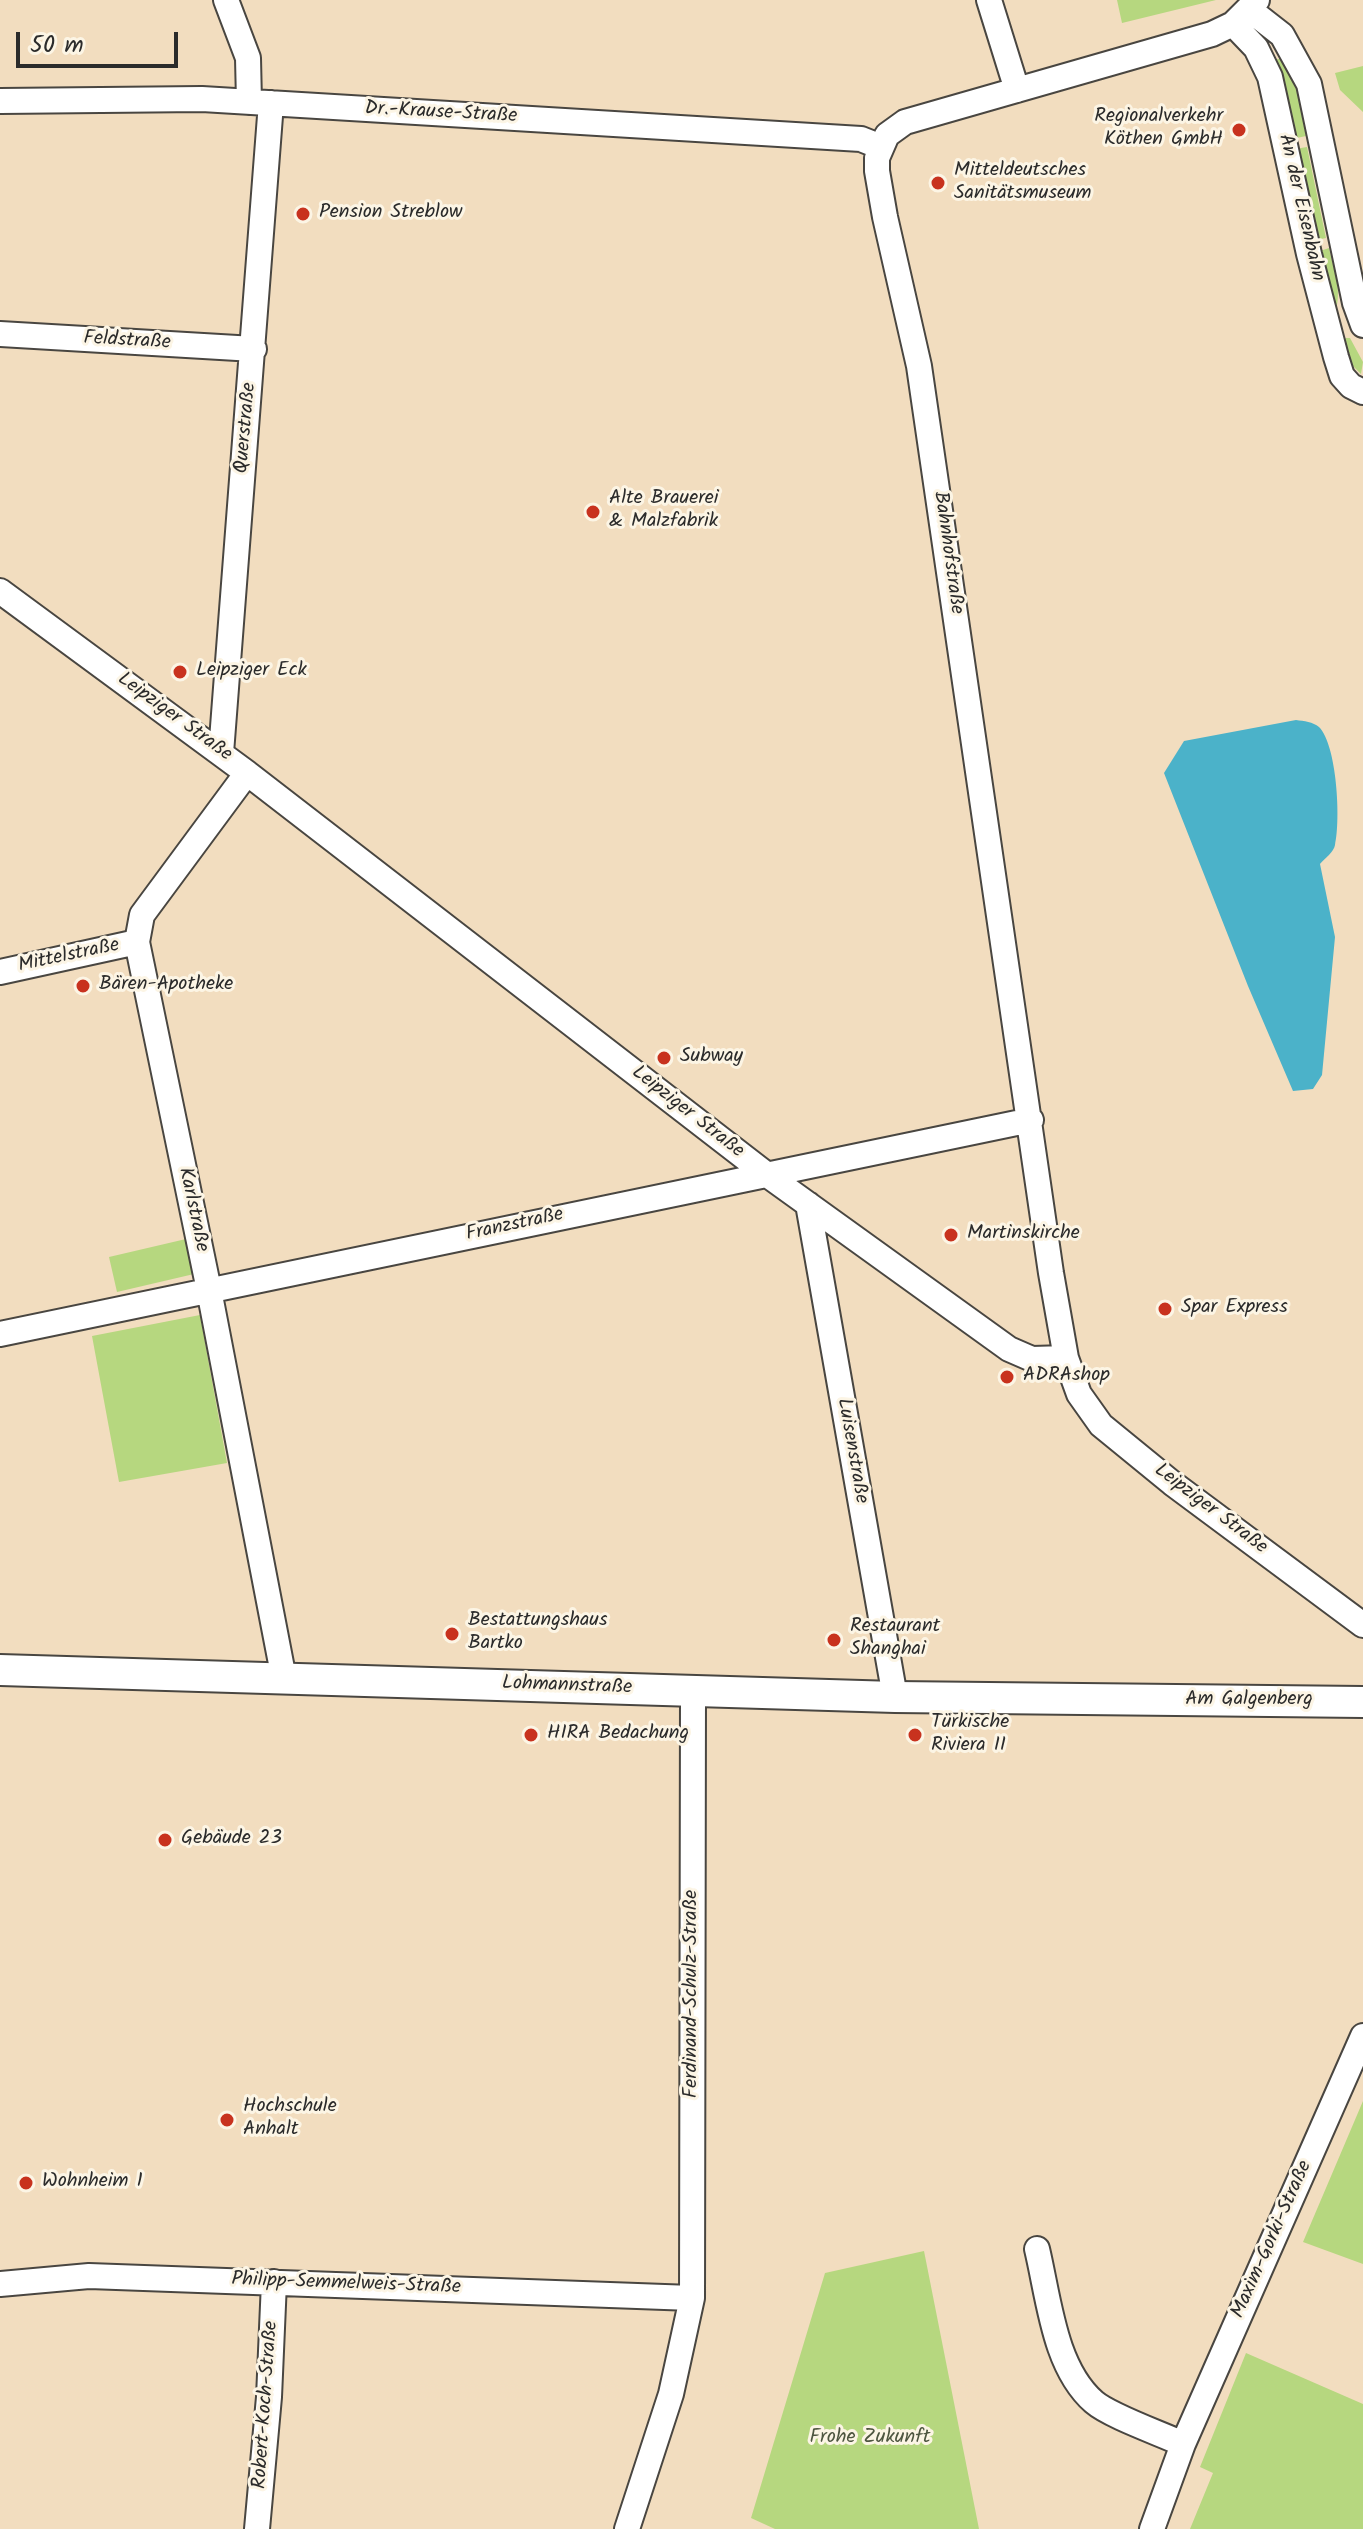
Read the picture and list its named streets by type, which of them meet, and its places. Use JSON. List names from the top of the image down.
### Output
{
  "streets": {
    "main road": ["Lohmannstraße", "Am Galgenberg"],
    "street": [
      "Dr.-Krause-Straße",
      "An der Eisenbahn",
      "Feldstraße",
      "Querstraße",
      "Bahnhofstraße",
      "Leipziger Straße",
      "Mittelstraße",
      "Karlstraße",
      "Franzstraße",
      "Luisenstraße",
      "Ferdinand-Schulz-Straße",
      "Maxim-Gorki-Straße",
      "Philipp-Semmelweis-Straße",
      "Robert-Koch-Straße"
    ]
  },
  "crossings": [
    ["Dr.-Krause-Straße", "Querstraße"],
    ["Dr.-Krause-Straße", "Bahnhofstraße"],
    ["Feldstraße", "Querstraße"],
    ["Querstraße", "Leipziger Straße"],
    ["Bahnhofstraße", "Leipziger Straße"],
    ["Bahnhofstraße", "Franzstraße"],
    ["Leipziger Straße", "Franzstraße"],
    ["Leipziger Straße", "Luisenstraße"],
    ["Mittelstraße", "Karlstraße"],
    ["Karlstraße", "Franzstraße"],
    ["Karlstraße", "Lohmannstraße"],
    ["Luisenstraße", "Lohmannstraße"],
    ["Lohmannstraße", "Am Galgenberg"],
    ["Lohmannstraße", "Ferdinand-Schulz-Straße"],
    ["Ferdinand-Schulz-Straße", "Philipp-Semmelweis-Straße"],
    ["Philipp-Semmelweis-Straße", "Robert-Koch-Straße"]
  ],
  "parks": ["Frohe Zukunft"],
  "places": [
    "Regionalverkehr Köthen GmbH",
    "Mitteldeutsches Sanitätsmuseum",
    "Pension Streblow",
    "Alte Brauerei & Malzfabrik",
    "Leipziger Eck",
    "Bären-Apotheke",
    "Subway",
    "Martinskirche",
    "Spar Express",
    "ADRAshop",
    "Bestattungshaus Bartko",
    "Restaurant Shanghai",
    "HIRA Bedachung",
    "Türkische Riviera II",
    "Gebäude 23",
    "Hochschule Anhalt",
    "Wohnheim 1"
  ],
  "scale_bar": "50 m"
}
